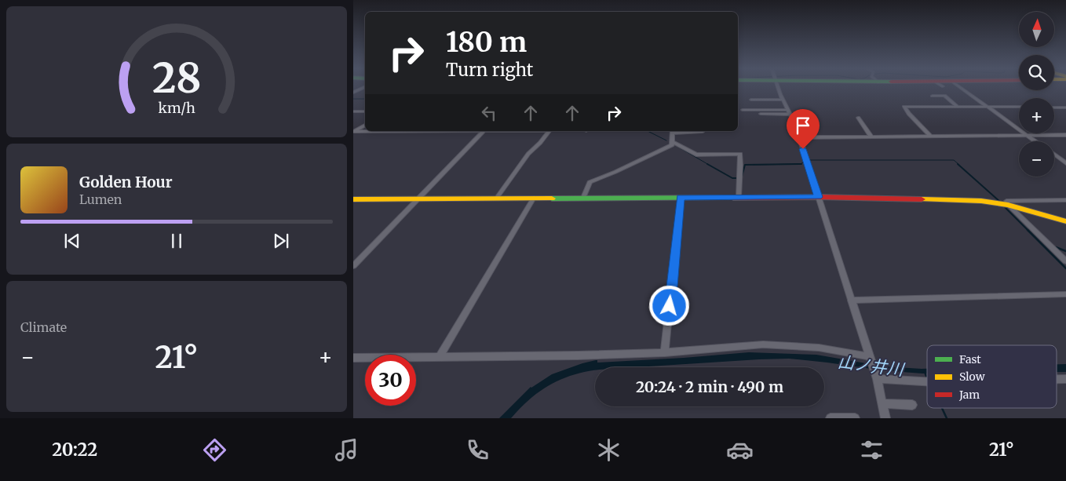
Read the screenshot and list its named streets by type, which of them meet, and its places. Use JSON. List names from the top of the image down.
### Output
{
  "water": ["山ノ井川"],
  "legend": ["Fast", "Slow", "Jam"],
  "north": "top",
  "page": {
    "map_buttons": ["+", "−"],
    "turn": ["180 m", "Turn right"],
    "song": ["Golden Hour", "Lumen"],
    "tile": "Climate",
    "heat": ["−", "21°", "+"],
    "limit": "30",
    "trip": "20:24 · 2 min · 490 m",
    "tabs": ["20:22", "21°"],
    "gauge": ["28", "km/h"]
  }
}
